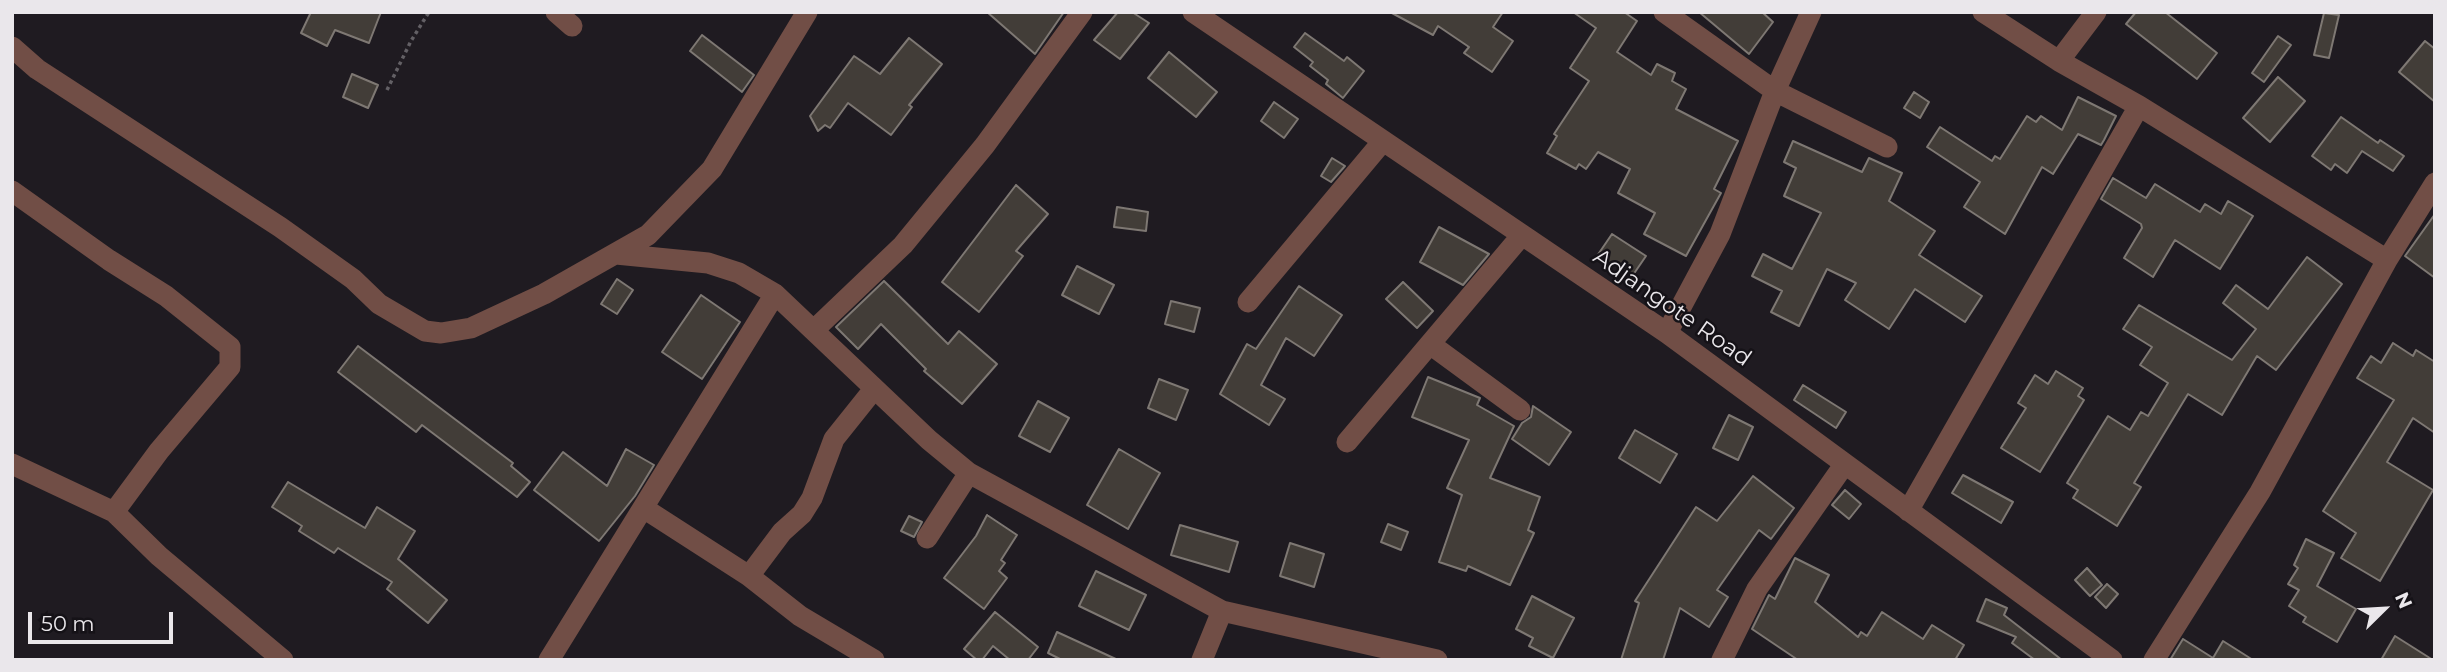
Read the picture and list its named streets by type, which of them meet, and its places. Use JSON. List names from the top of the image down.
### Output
{
  "streets": {
    "street": ["Adjangote Road"]
  },
  "scale_bar": "50 m",
  "north": "top right"
}
